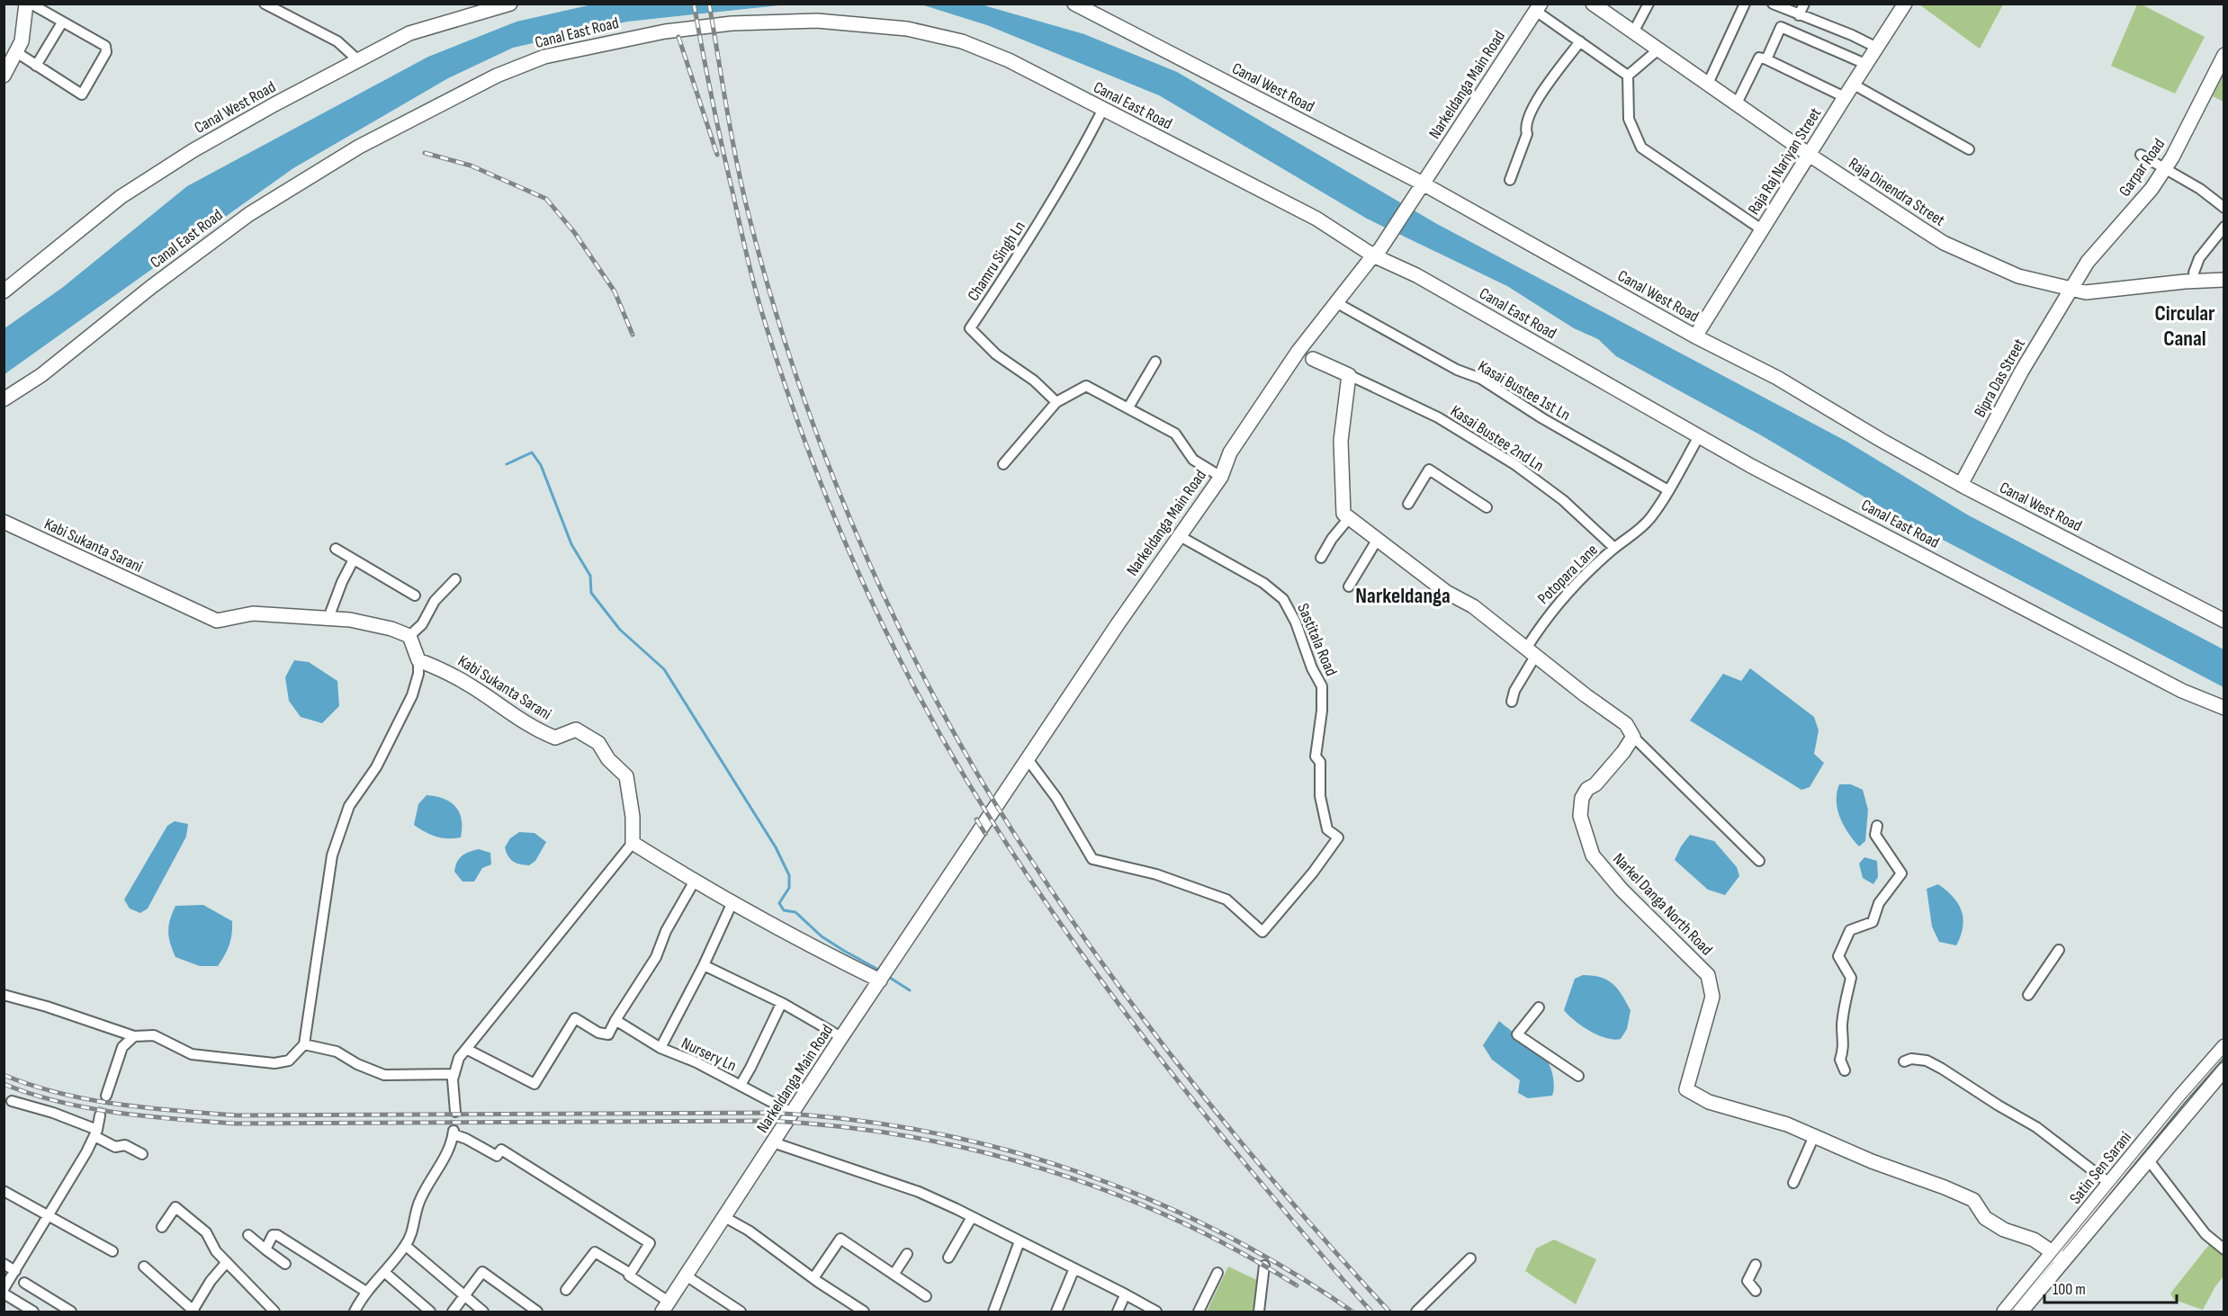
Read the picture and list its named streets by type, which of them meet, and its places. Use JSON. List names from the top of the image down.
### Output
{
  "streets": {
    "main road": [
      "Canal East Road",
      "Narkeldanga Main Road",
      "Canal West Road",
      "Raja Raj Nariyan Street",
      "Garpar Road",
      "Raja Dinendra Street",
      "Bipra Das Street",
      "Kabi Sukanta Sarani",
      "Narkel Danga North Road",
      "Satin Sen Sarani"
    ],
    "street": [
      "Chamru Singh Ln",
      "Kasai Bustee 1st Ln",
      "Kasai Bustee 2nd Ln",
      "Potopara Lane",
      "Sastitala Road",
      "Nursery Ln"
    ]
  },
  "crossings": [
    ["Canal East Road", "Narkeldanga Main Road"],
    ["Canal East Road", "Chamru Singh Ln"],
    ["Narkeldanga Main Road", "Canal West Road"],
    ["Narkeldanga Main Road", "Kasai Bustee 1st Ln"],
    ["Narkeldanga Main Road", "Sastitala Road"],
    ["Narkeldanga Main Road", "Nursery Ln"],
    ["Canal West Road", "Raja Raj Nariyan Street"],
    ["Canal West Road", "Bipra Das Street"],
    ["Raja Raj Nariyan Street", "Raja Dinendra Street"],
    ["Garpar Road", "Raja Dinendra Street"],
    ["Garpar Road", "Bipra Das Street"],
    ["Raja Dinendra Street", "Bipra Das Street"],
    ["Kasai Bustee 1st Ln", "Potopara Lane"],
    ["Kasai Bustee 2nd Ln", "Potopara Lane"],
    ["Narkel Danga North Road", "Satin Sen Sarani"]
  ],
  "districts": ["Circular Canal", "Narkeldanga"],
  "scale_bar": "100 m"
}
